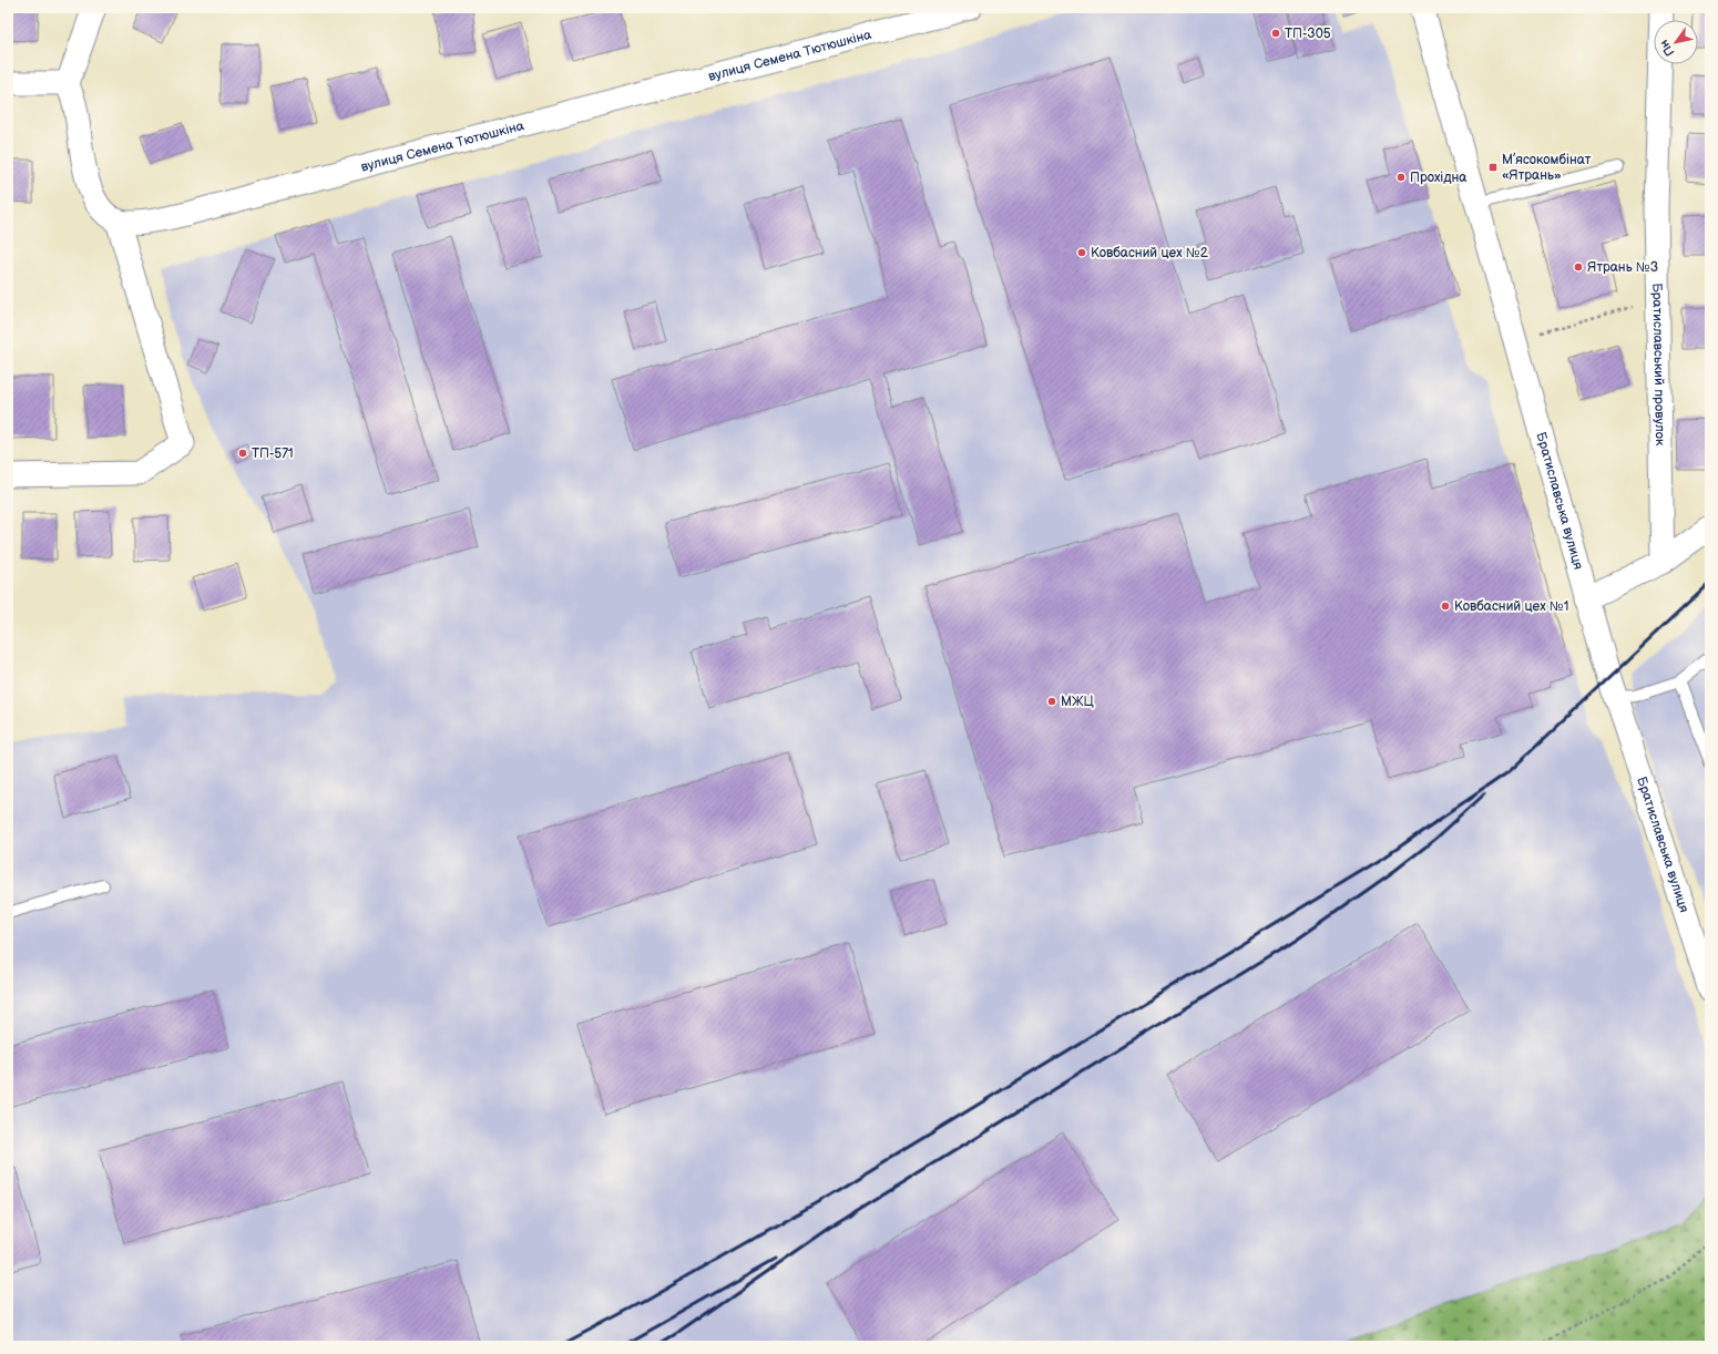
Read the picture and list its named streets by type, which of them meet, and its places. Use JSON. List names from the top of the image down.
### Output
{
  "streets": {
    "street": ["вулиця Семена Тютюшкіна", "Братиславський провулок", "Братиславська вулиця"]
  },
  "places": {
    "other": [
      "ТП-305",
      "Прохідна",
      "Ковбасний цех №2",
      "Ятрань №3",
      "ТП-571",
      "Ковбасний цех №1",
      "МЖЦ"
    ],
    "transit": ["М’ясокомбінат «Ятрань»"]
  },
  "north": "bottom left"
}
